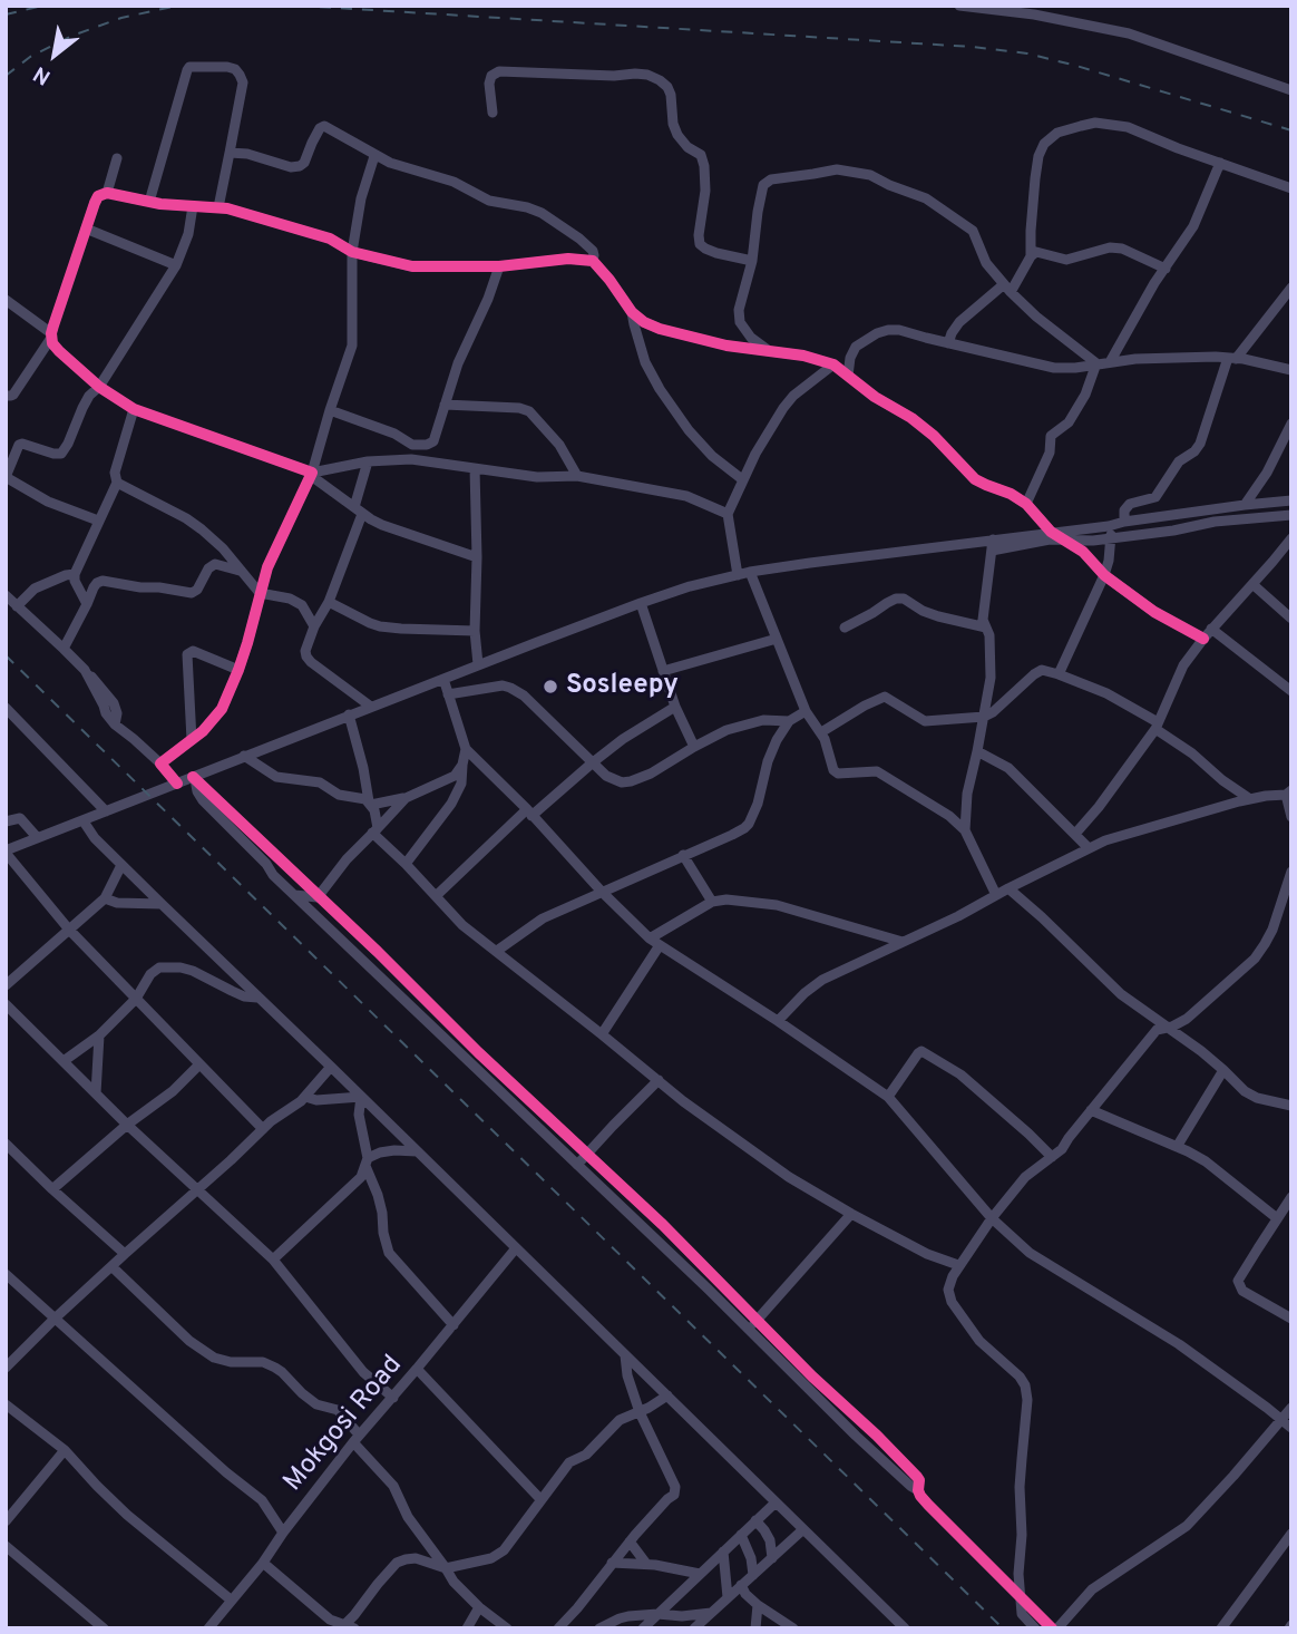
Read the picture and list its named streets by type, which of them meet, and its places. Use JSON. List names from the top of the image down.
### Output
{
  "streets": {
    "street": ["Mokgosi Road"]
  },
  "places": ["Sosleepy"],
  "north": "bottom left"
}
